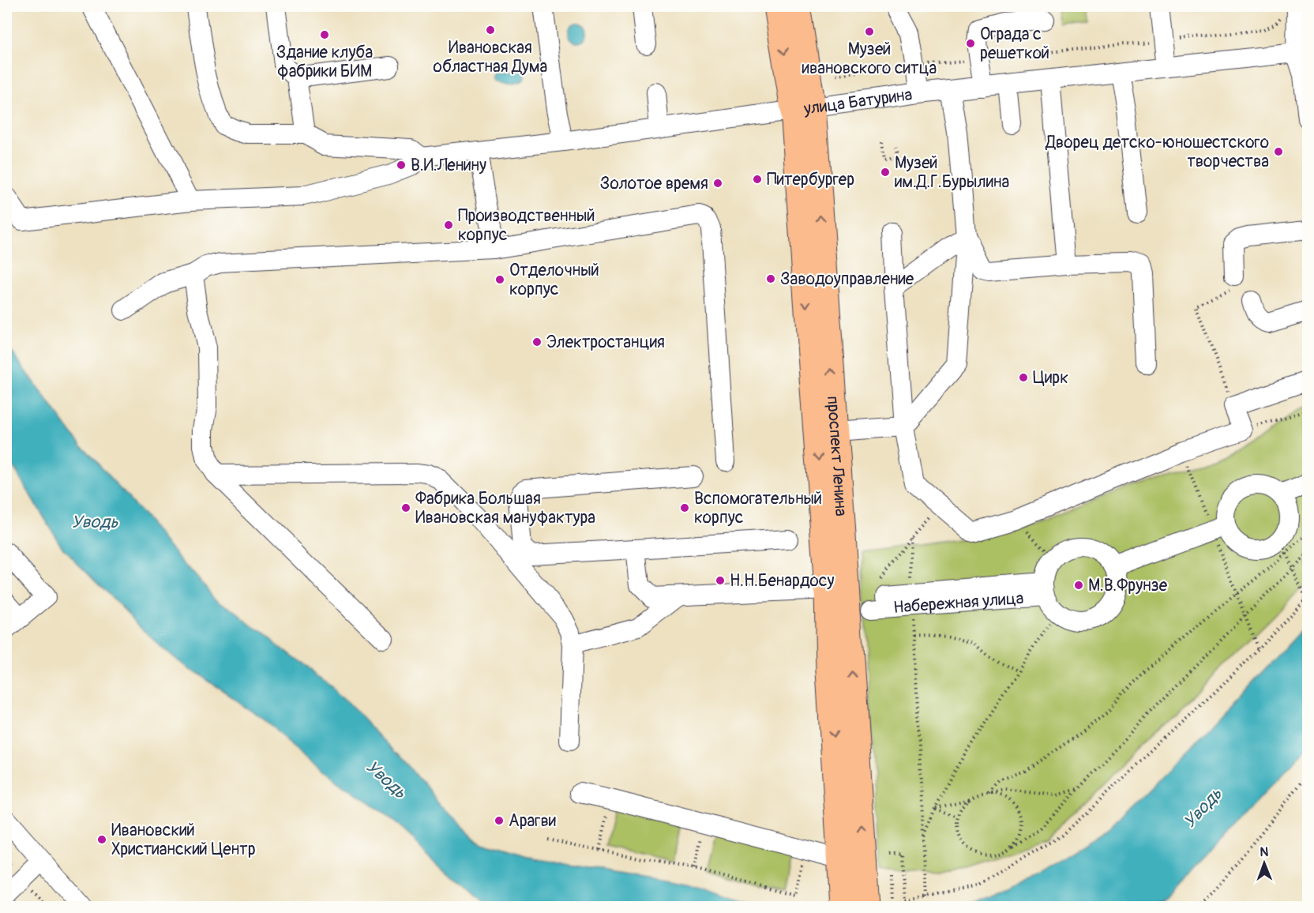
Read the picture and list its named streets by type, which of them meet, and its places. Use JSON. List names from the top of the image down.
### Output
{
  "streets": {
    "highway": ["проспект Ленина"],
    "street": ["улица Батурина", "Набережная улица"]
  },
  "crossings": [
    ["улица Батурина", "проспект Ленина"]
  ],
  "water": ["Уводь"],
  "places": [
    "Ивановская областная Дума",
    "Музей ивановского ситца",
    "Здание клуба фабрики БИМ",
    "Ограда с решеткой",
    "Дворец детско-юношестского творчества",
    "В.И.Ленину",
    "Музей им.Д.Г.Бурылина",
    "Питербургер",
    "Золотое время",
    "Производственный корпус",
    "Заводоуправление",
    "Отделочный корпус",
    "Электростанция",
    "Цирк",
    "Фабрика Большая Ивановская мануфактура",
    "Вспомогательный корпус",
    "Н.Н.Бенардосу",
    "М.В.Фрунзе",
    "Арагви",
    "Ивановский Христианский Центр"
  ],
  "north": "top"
}
